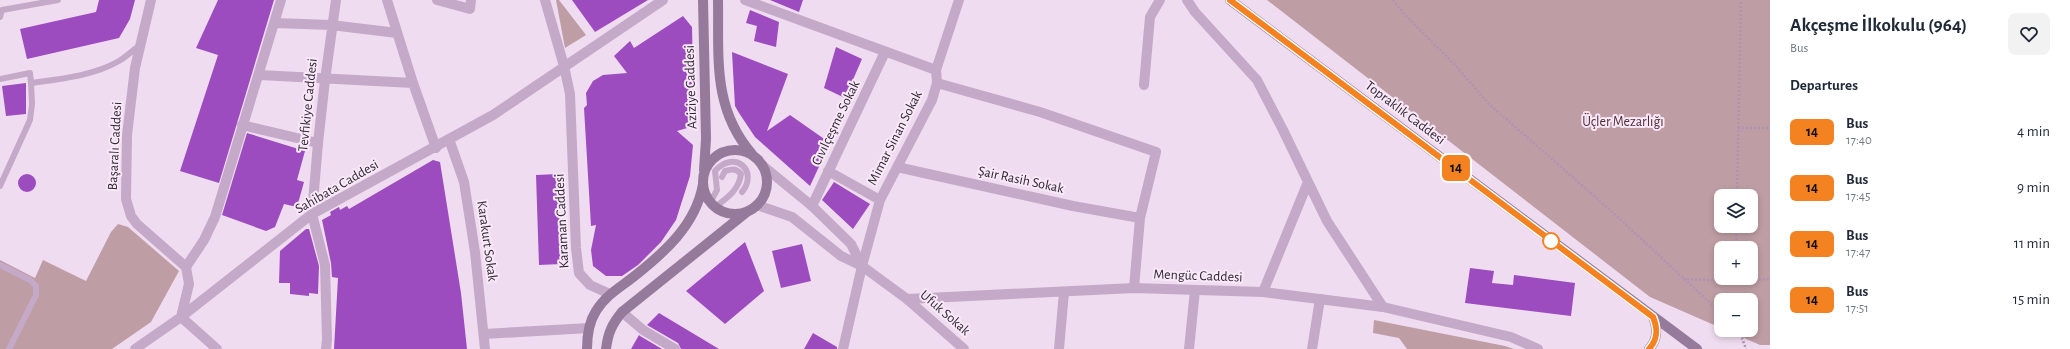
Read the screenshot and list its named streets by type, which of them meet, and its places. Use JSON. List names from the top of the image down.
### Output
{
  "streets": {
    "main road": ["Aziziye Caddesi", "Topraklık Caddesi"],
    "street": [
      "Tevfikiye Caddesi",
      "Cıvılçeşme Sokak",
      "Mimar Sinan Sokak",
      "Başaralı Caddesi",
      "Şair Rasih Sokak",
      "Sahibata Caddesi",
      "Karaman Caddesi",
      "Karakurt Sokak",
      "Mengüc Caddesi",
      "Ufuk Sokak"
    ]
  },
  "crossings": [
    ["Aziziye Caddesi", "Karaman Caddesi"],
    ["Tevfikiye Caddesi", "Sahibata Caddesi"],
    ["Mimar Sinan Sokak", "Şair Rasih Sokak"],
    ["Sahibata Caddesi", "Karaman Caddesi"],
    ["Sahibata Caddesi", "Karakurt Sokak"],
    ["Mengüc Caddesi", "Ufuk Sokak"]
  ],
  "parks": ["Üçler Mezarlığı"],
  "lines": ["bus line 14"],
  "page": {
    "on_map": "14",
    "heading": [
      ["Akçeşme İlkokulu (964)", "Bus"],
      "Departures"
    ],
    "list": [
      {
        "mark": "14",
        "name": "Bus",
        "note": "17:40",
        "value": "4 min"
      },
      {
        "mark": "14",
        "name": "Bus",
        "note": "17:45",
        "value": "9 min"
      },
      {
        "mark": "14",
        "name": "Bus",
        "note": "17:47",
        "value": "11 min"
      },
      {
        "mark": "14",
        "name": "Bus",
        "note": "17:51",
        "value": "15 min"
      }
    ],
    "map_buttons": ["+", "−"]
  }
}
